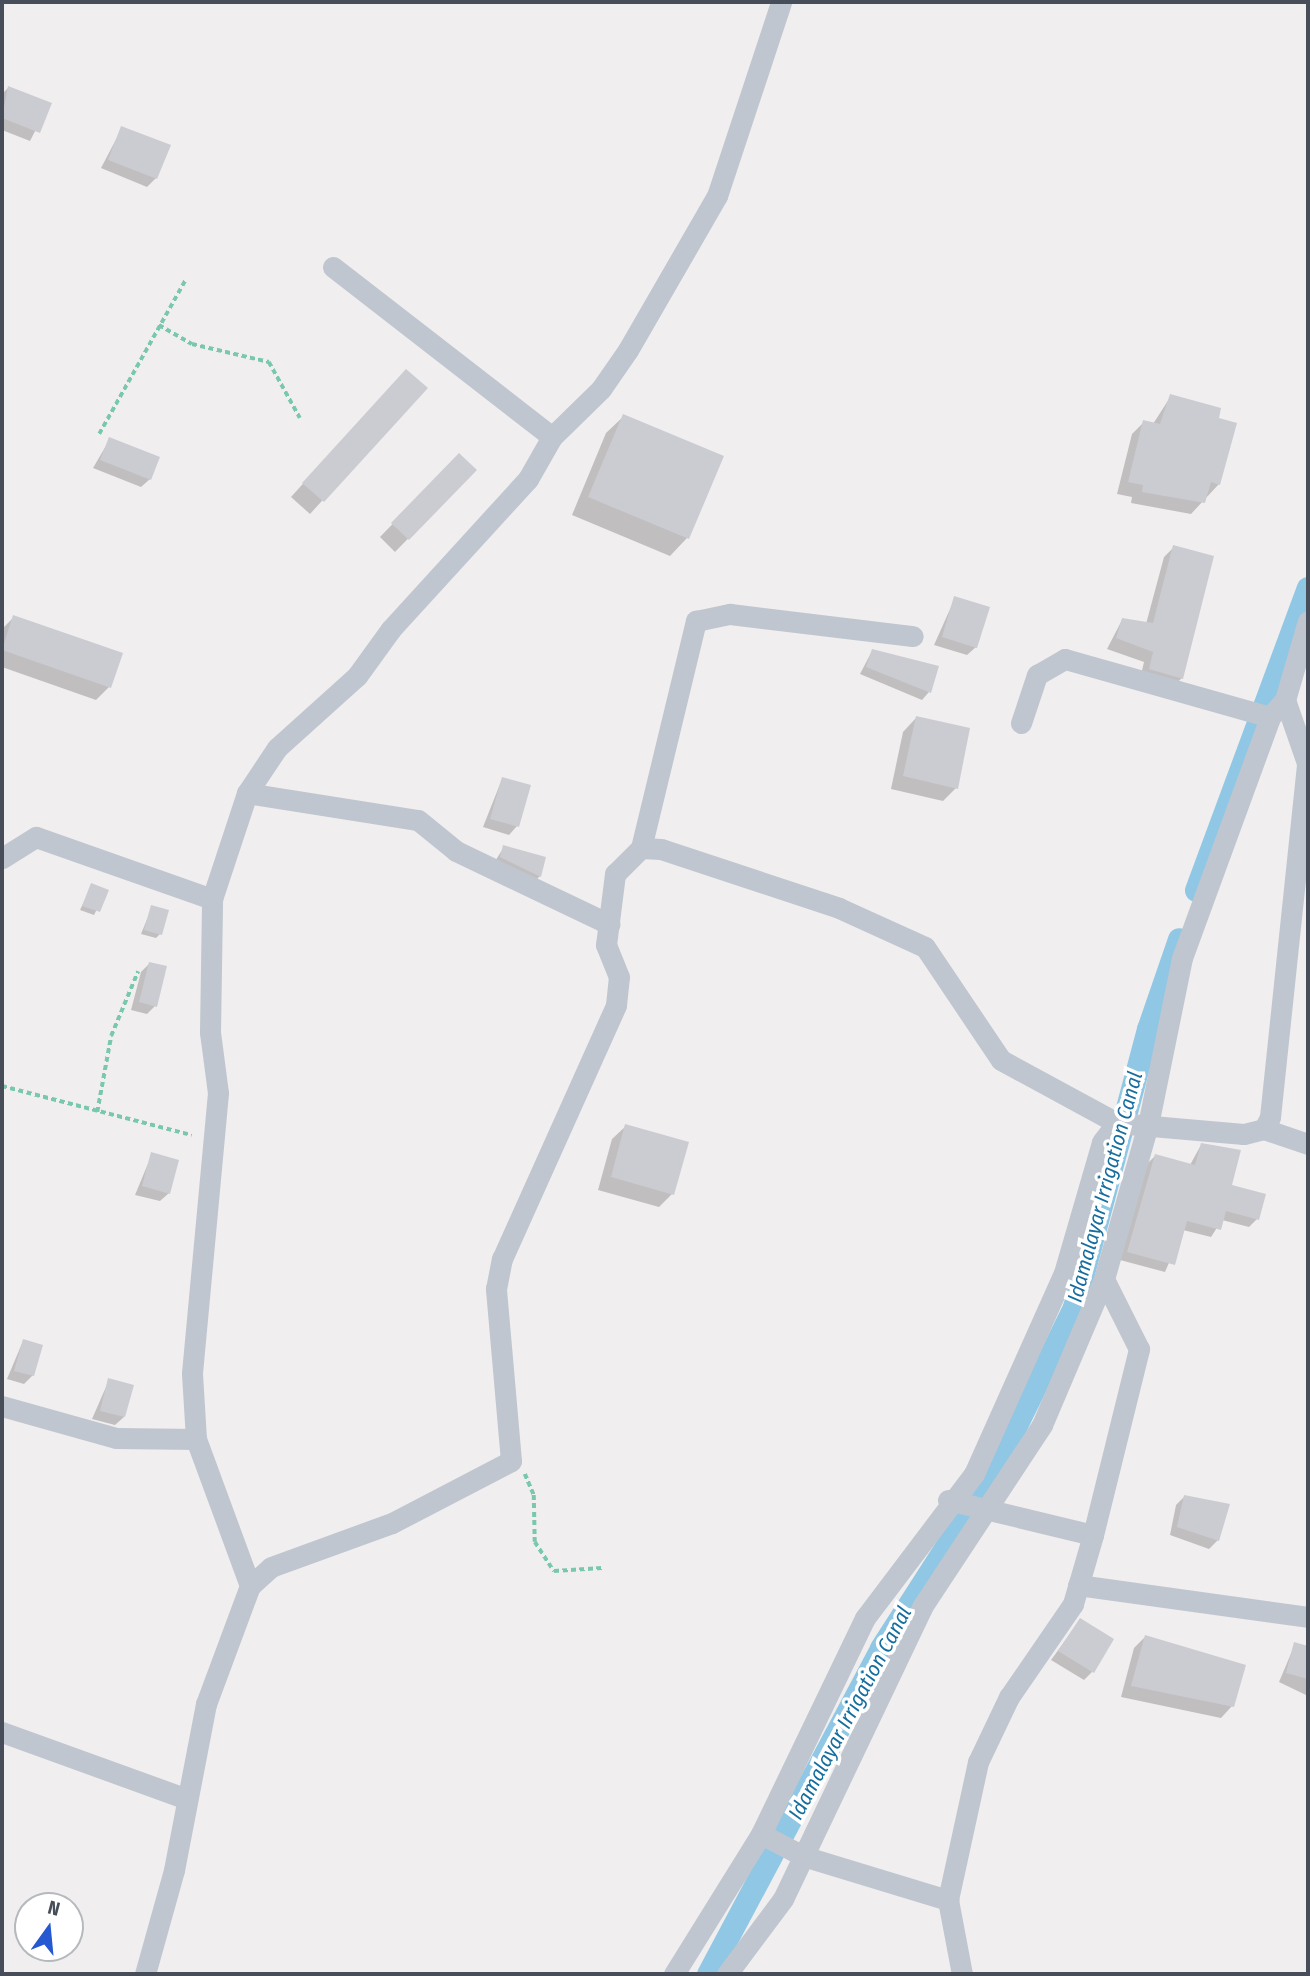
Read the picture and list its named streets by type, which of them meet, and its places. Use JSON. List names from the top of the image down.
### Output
{
  "water": ["Idamalayar Irrigation Canal"],
  "north": "top"
}
